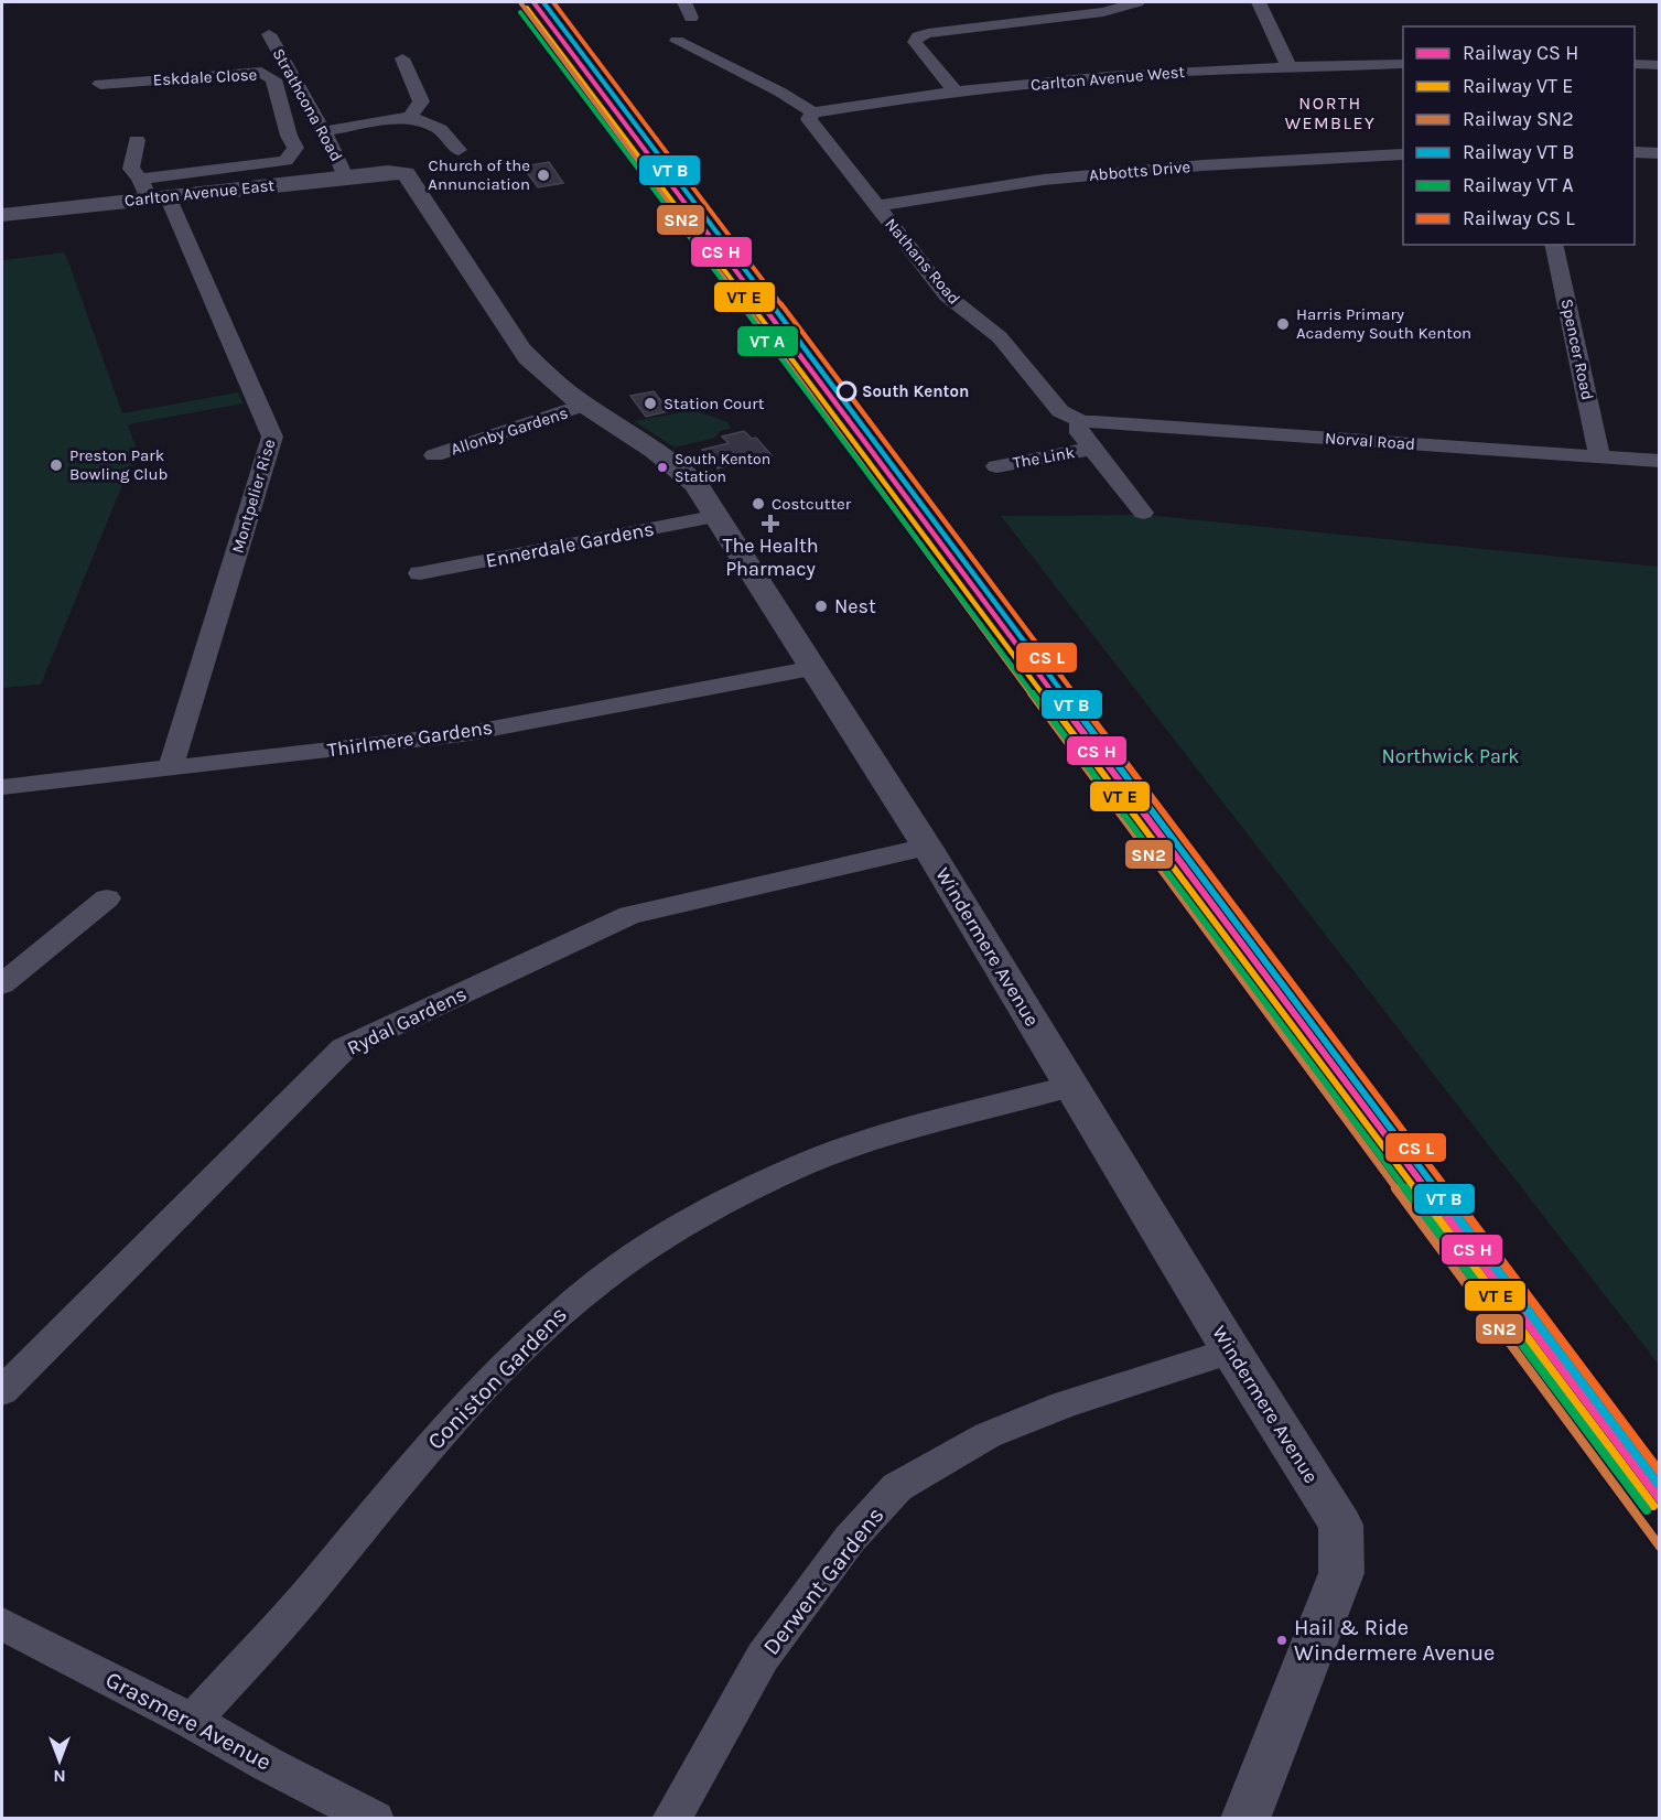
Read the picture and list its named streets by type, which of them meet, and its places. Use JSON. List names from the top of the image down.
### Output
{
  "streets": {
    "street": [
      "Eskdale Close",
      "Carlton Avenue West",
      "Strathcona Road",
      "Abbotts Drive",
      "Carlton Avenue East",
      "Nathans Road",
      "Spencer Road",
      "Allonby Gardens",
      "Norval Road",
      "The Link",
      "Montpelier Rise",
      "Ennerdale Gardens",
      "Thirlmere Gardens",
      "Windermere Avenue",
      "Rydal Gardens",
      "Coniston Gardens",
      "Derwent Gardens",
      "Grasmere Avenue"
    ]
  },
  "crossings": [
    ["Eskdale Close", "Carlton Avenue East"],
    ["Eskdale Close", "Montpelier Rise"],
    ["Carlton Avenue West", "Nathans Road"],
    ["Strathcona Road", "Carlton Avenue East"],
    ["Abbotts Drive", "Nathans Road"],
    ["Carlton Avenue East", "Montpelier Rise"],
    ["Carlton Avenue East", "Windermere Avenue"],
    ["Nathans Road", "Norval Road"],
    ["Spencer Road", "Norval Road"],
    ["Allonby Gardens", "Windermere Avenue"],
    ["Montpelier Rise", "Thirlmere Gardens"],
    ["Ennerdale Gardens", "Windermere Avenue"],
    ["Thirlmere Gardens", "Windermere Avenue"],
    ["Windermere Avenue", "Rydal Gardens"],
    ["Windermere Avenue", "Coniston Gardens"],
    ["Windermere Avenue", "Derwent Gardens"],
    ["Coniston Gardens", "Grasmere Avenue"]
  ],
  "districts": ["NORTH WEMBLEY"],
  "parks": ["Northwick Park"],
  "places": {
    "other": [
      "Church of the Annunciation",
      "Harris Primary Academy South Kenton",
      "South Kenton",
      "Station Court",
      "Preston Park Bowling Club",
      "South Kenton Station",
      "Costcutter",
      "Nest",
      "Hail & Ride Windermere Avenue"
    ],
    "health": ["The Health Pharmacy"]
  },
  "lines": ["rail line SN2"],
  "legend": [
    "Railway CS H",
    "Railway VT E",
    "Railway SN2",
    "Railway VT B",
    "Railway VT A",
    "Railway CS L"
  ],
  "north": "bottom"
}
